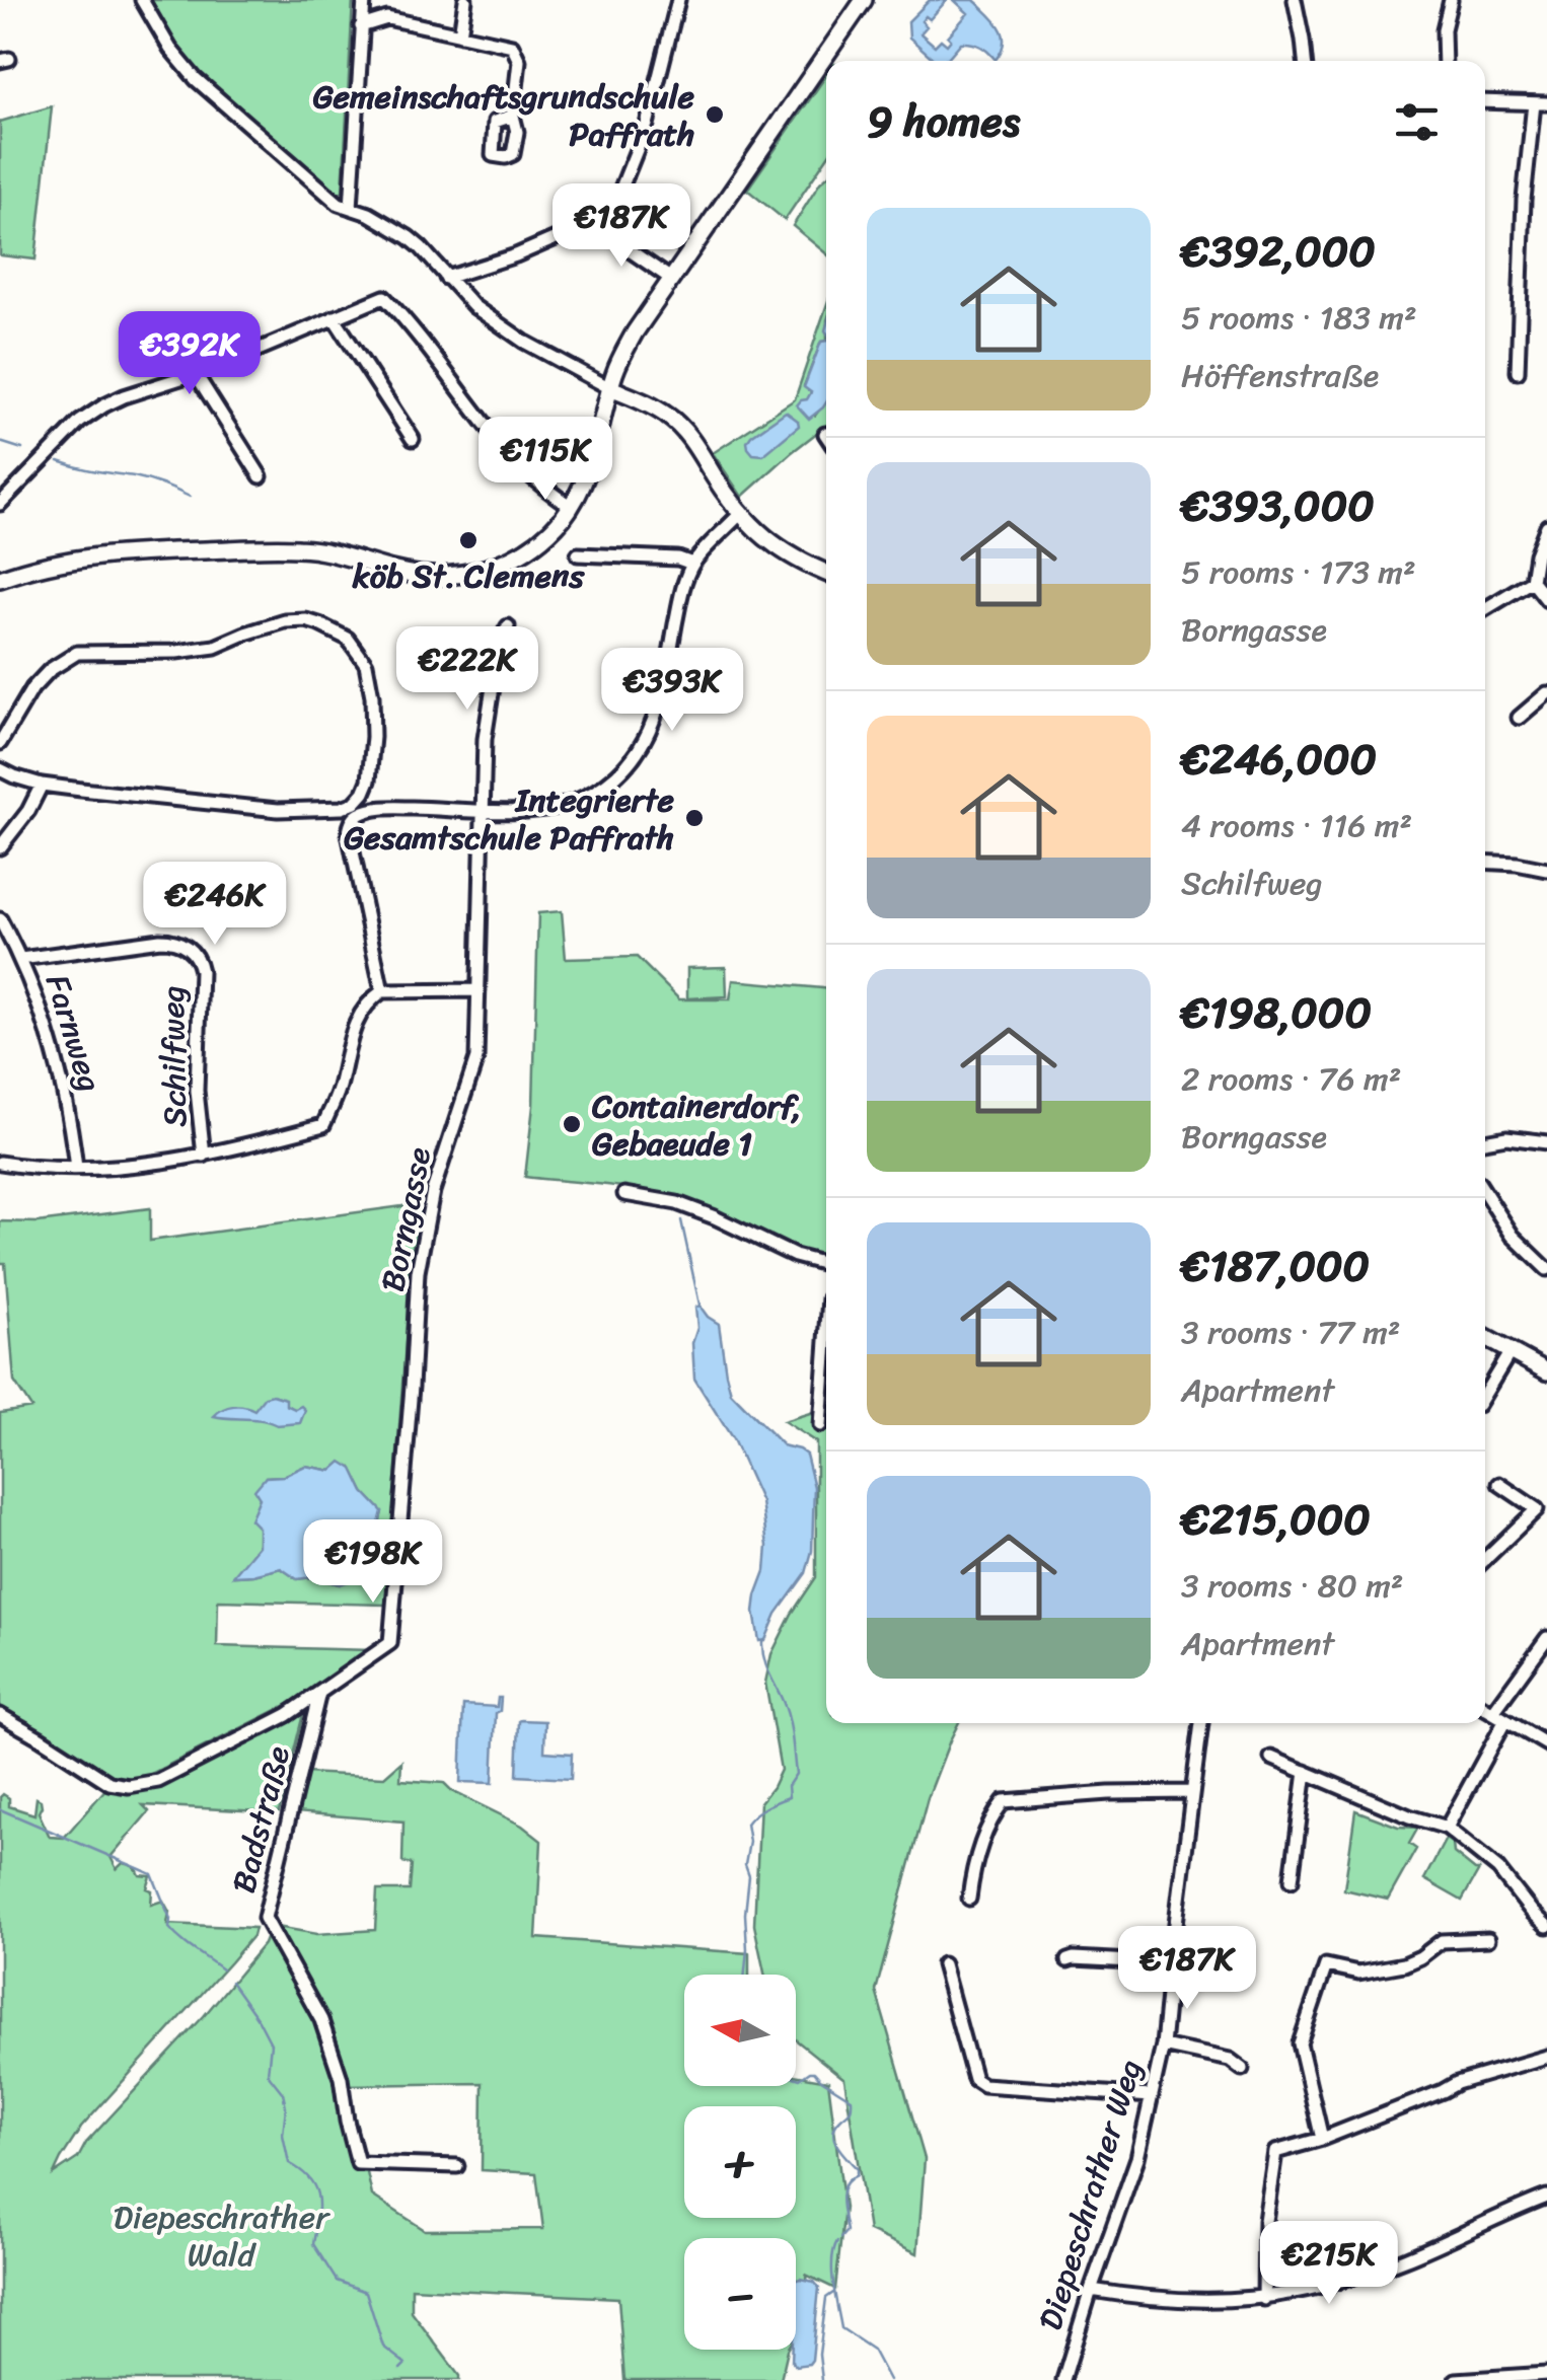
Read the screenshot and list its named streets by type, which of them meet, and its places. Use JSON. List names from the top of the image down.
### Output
{
  "streets": {
    "street": [
      "Farnweg",
      "Schilfweg",
      "Borngasse",
      "Badstraße",
      "Diepeschrather Weg"
    ]
  },
  "crossings": [
    ["Farnweg", "Schilfweg"],
    ["Borngasse", "Badstraße"]
  ],
  "parks": ["Diepeschrather Wald"],
  "places": [
    "Gemeinschaftsgrundschule Paffrath",
    "köb St. Clemens",
    "Integrierte Gesamtschule Paffrath",
    "Containerdorf, Gebaeude 1"
  ],
  "north": "left",
  "page": {
    "heading": "9 homes",
    "list": [
      {
        "name": "€392,000",
        "note": "5 rooms · 183 m² · Höffenstraße"
      },
      {
        "name": "€393,000",
        "note": "5 rooms · 173 m² · Borngasse"
      },
      {
        "name": "€246,000",
        "note": "4 rooms · 116 m² · Schilfweg"
      },
      {
        "name": "€198,000",
        "note": "2 rooms · 76 m² · Borngasse"
      },
      {
        "name": "€187,000",
        "note": "3 rooms · 77 m² · Apartment"
      },
      {
        "name": "€215,000",
        "note": "3 rooms · 80 m² · Apartment"
      }
    ],
    "price": [
      "€187K",
      "€392K",
      "€115K",
      "€222K",
      "€393K",
      "€246K",
      "€198K",
      "€187K",
      "€215K"
    ],
    "map_buttons": ["+", "−"]
  }
}
